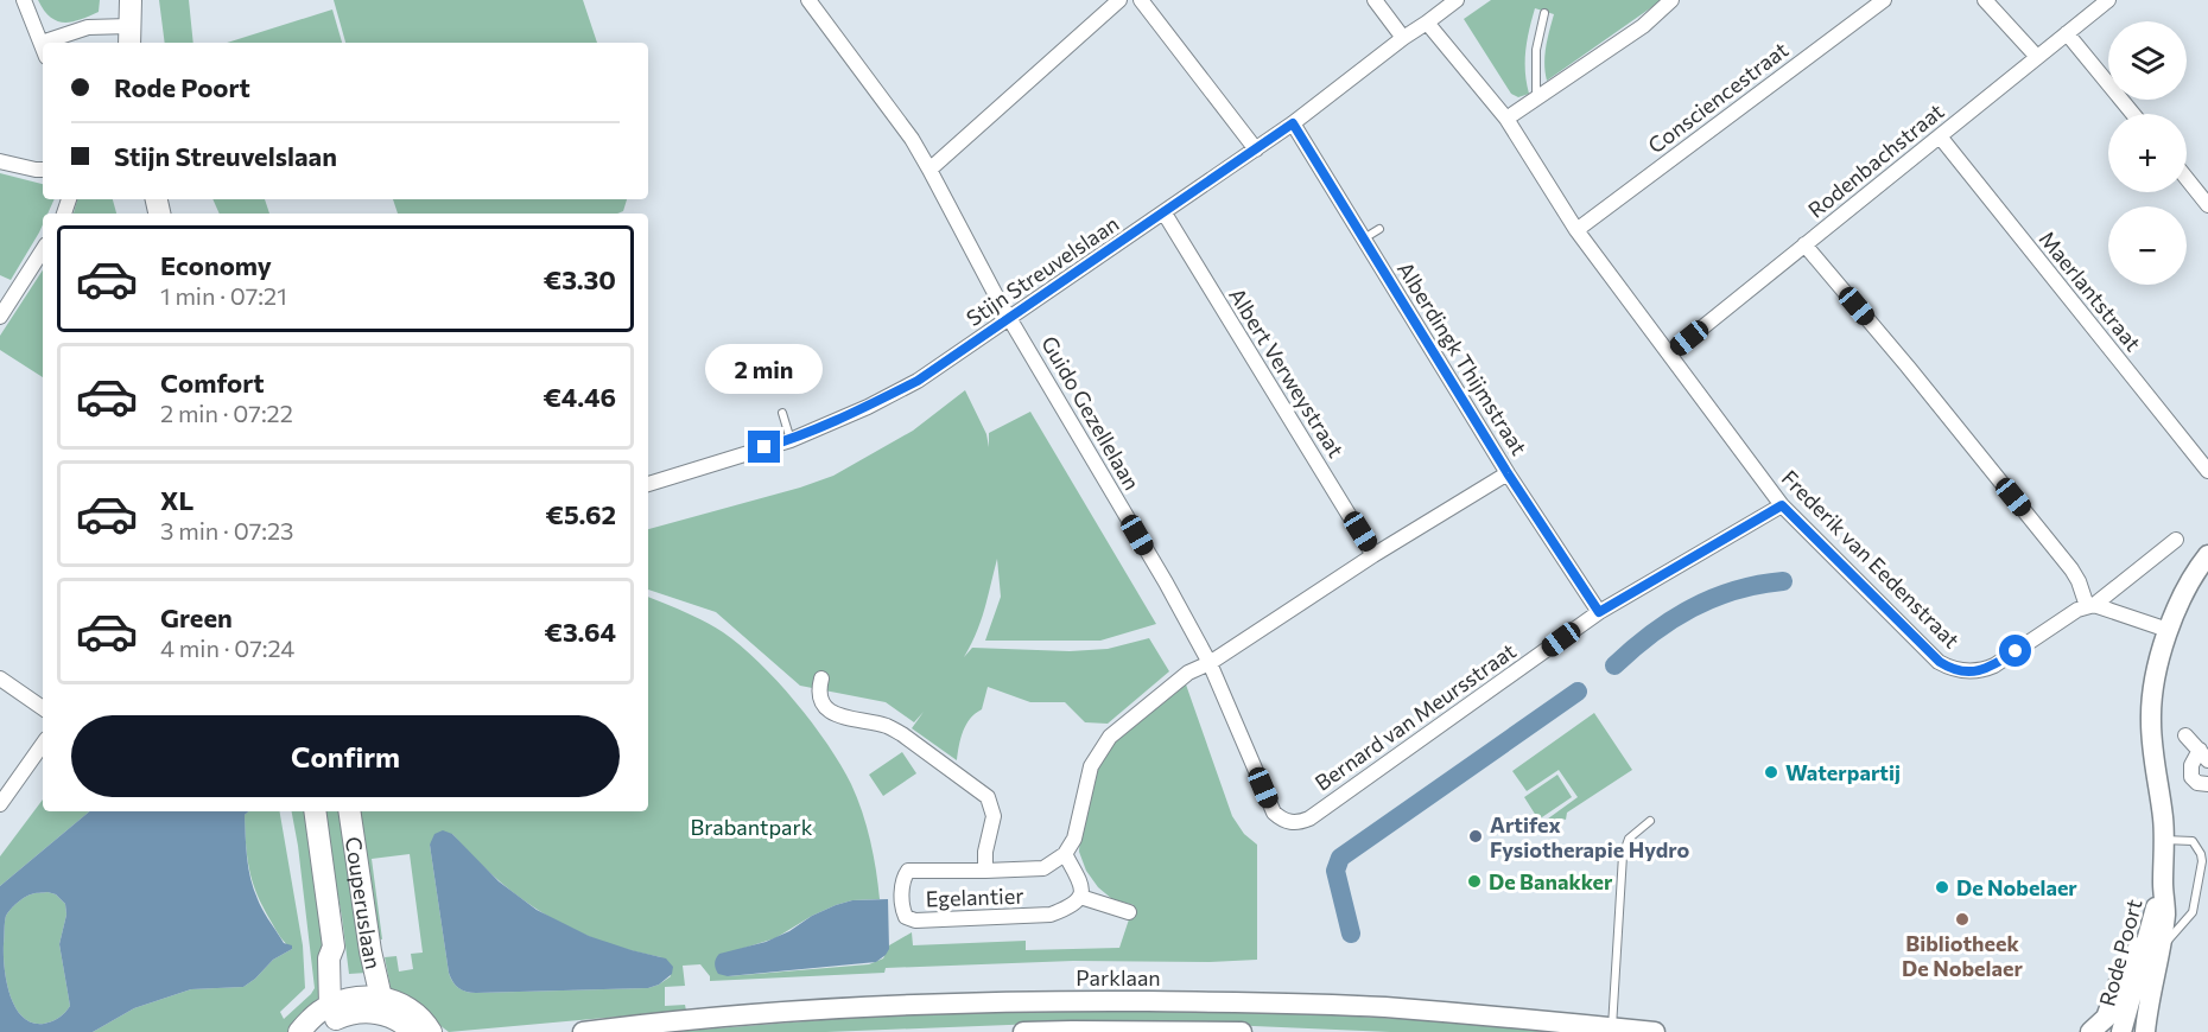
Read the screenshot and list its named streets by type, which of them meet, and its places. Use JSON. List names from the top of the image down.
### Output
{
  "streets": {
    "main road": ["Couperuslaan"],
    "street": [
      "Consciencestraat",
      "Rodenbachstraat",
      "Stijn Streuvelslaan",
      "Maerlantstraat",
      "Alberdingk Thijmstraat",
      "Albert Verweystraat",
      "Guido Gezellelaan",
      "Frederik van Eedenstraat",
      "Bernard van Meursstraat",
      "Egelantier",
      "Rode Poort",
      "Parklaan"
    ]
  },
  "crossings": [
    ["Consciencestraat", "Frederik van Eedenstraat"],
    ["Rodenbachstraat", "Maerlantstraat"],
    ["Rodenbachstraat", "Frederik van Eedenstraat"],
    ["Stijn Streuvelslaan", "Alberdingk Thijmstraat"],
    ["Stijn Streuvelslaan", "Albert Verweystraat"],
    ["Stijn Streuvelslaan", "Guido Gezellelaan"],
    ["Stijn Streuvelslaan", "Frederik van Eedenstraat"],
    ["Alberdingk Thijmstraat", "Bernard van Meursstraat"],
    ["Guido Gezellelaan", "Bernard van Meursstraat"],
    ["Frederik van Eedenstraat", "Bernard van Meursstraat"]
  ],
  "parks": ["Brabantpark"],
  "places": [
    "Waterpartij",
    "Artifex Fysiotherapie Hydro",
    "De Banakker",
    "De Nobelaer",
    "Bibliotheek De Nobelaer"
  ],
  "page": {
    "map_buttons": ["+", "−"],
    "banner": ["Rode Poort", "Stijn Streuvelslaan"],
    "list": [
      {
        "name": "Economy",
        "note": "1 min · 07:21",
        "value": "€3.30"
      },
      {
        "name": "Comfort",
        "note": "2 min · 07:22",
        "value": "€4.46"
      },
      {
        "name": "XL",
        "note": "3 min · 07:23",
        "value": "€5.62"
      },
      {
        "name": "Green",
        "note": "4 min · 07:24",
        "value": "€3.64"
      }
    ],
    "bubble": "2 min",
    "buttons": "Confirm"
  }
}
